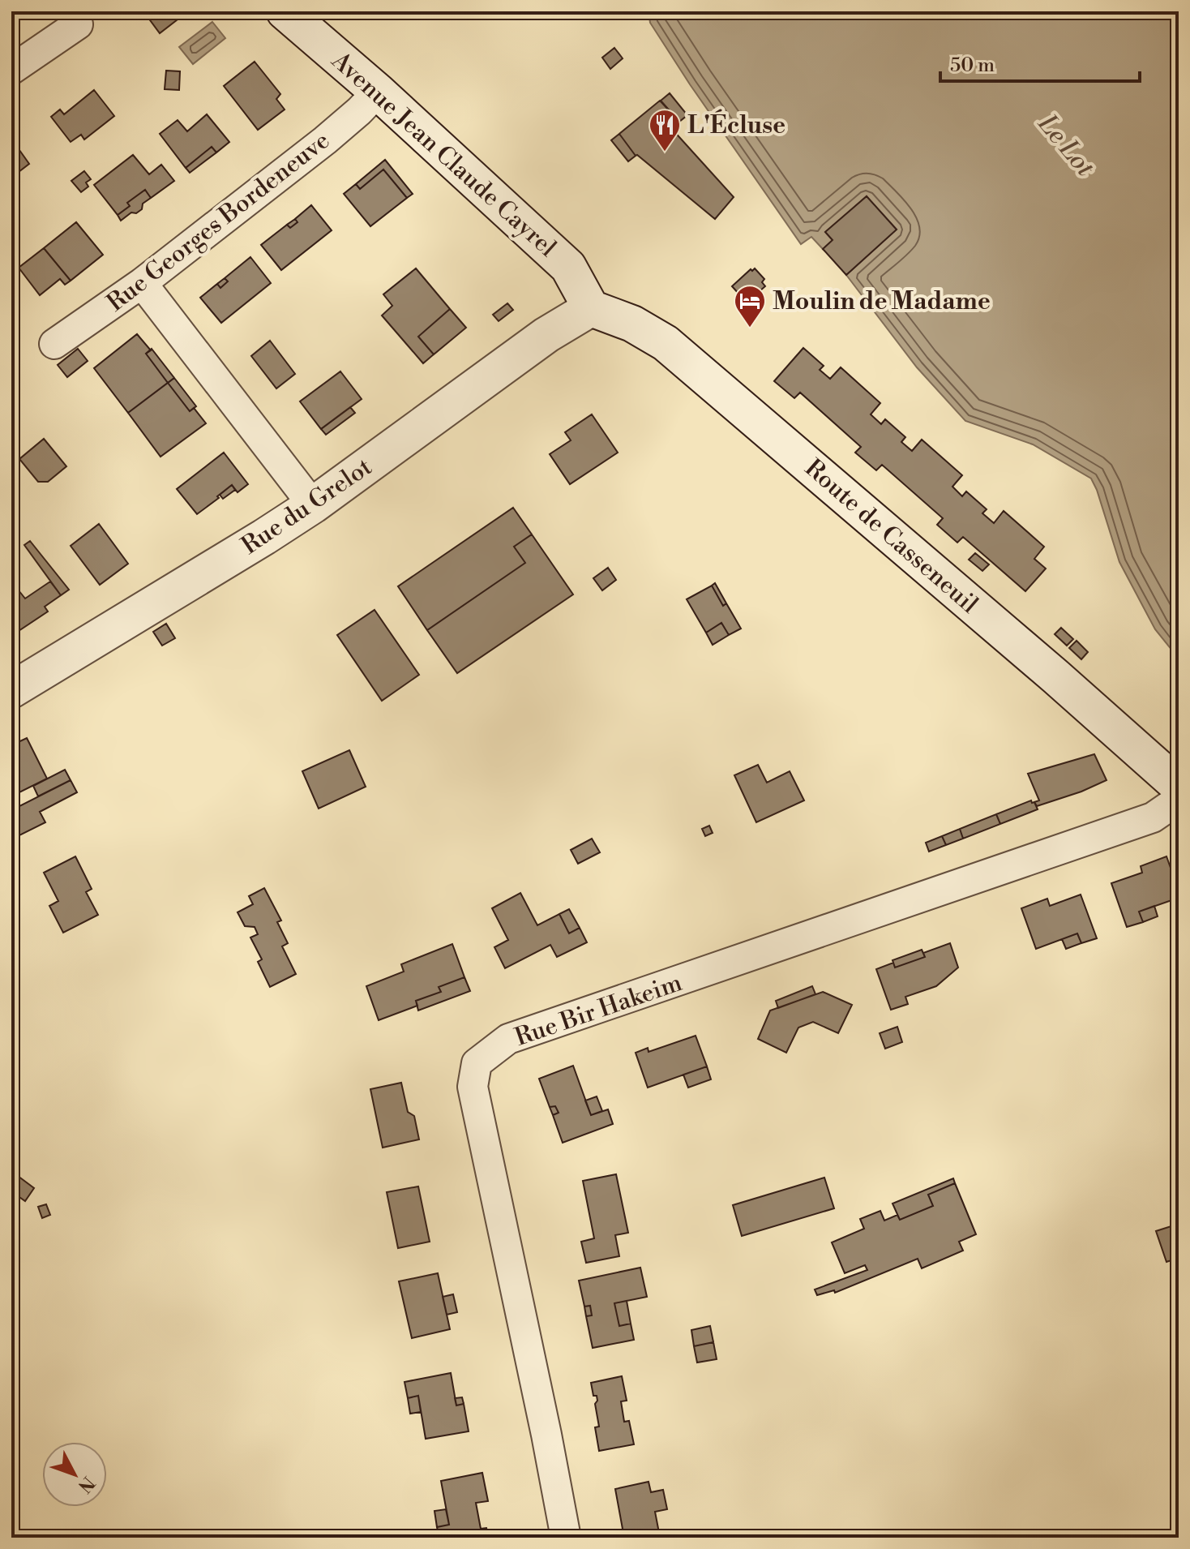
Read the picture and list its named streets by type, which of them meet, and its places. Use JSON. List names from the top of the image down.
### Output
{
  "streets": {
    "main road": ["Avenue Jean Claude Cayrel", "Rue du Grelot", "Route de Casseneuil"],
    "street": ["Rue Georges Bordeneuve", "Rue Bir Hakeim"]
  },
  "crossings": [
    ["Avenue Jean Claude Cayrel", "Rue Georges Bordeneuve"],
    ["Avenue Jean Claude Cayrel", "Rue du Grelot"],
    ["Avenue Jean Claude Cayrel", "Route de Casseneuil"],
    ["Rue du Grelot", "Route de Casseneuil"]
  ],
  "water": ["Le Lot"],
  "places": {
    "restaurant": ["L'Écluse"],
    "hotel": ["Moulin de Madame"]
  },
  "scale_bar": "50 m",
  "north": "bottom right"
}
